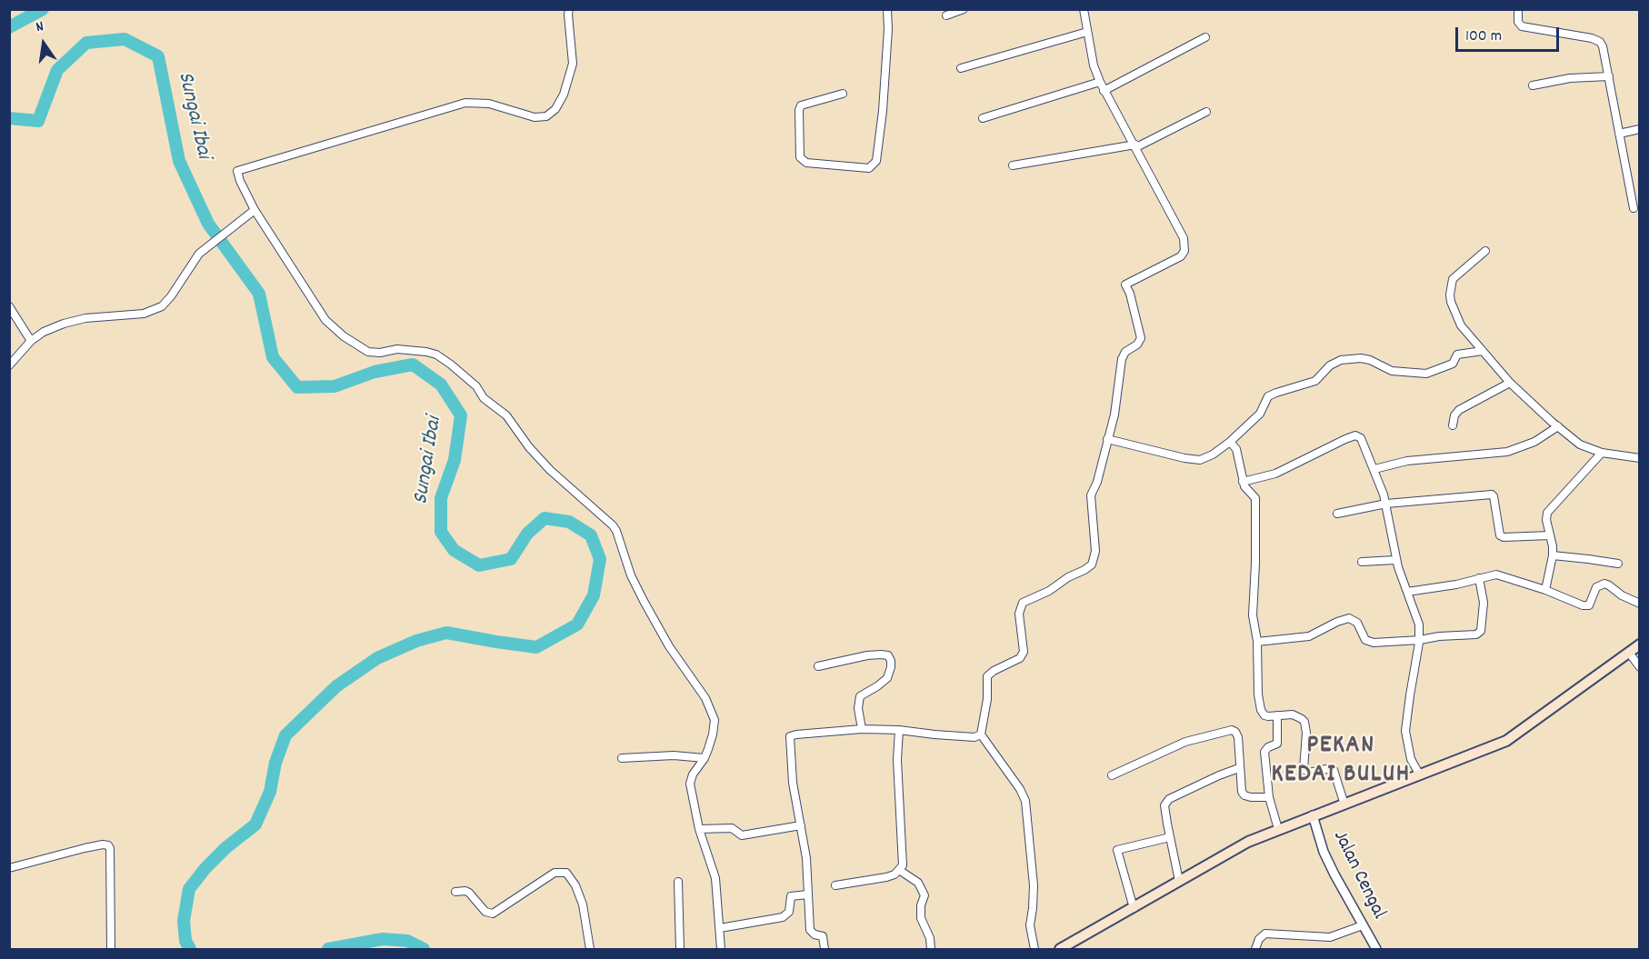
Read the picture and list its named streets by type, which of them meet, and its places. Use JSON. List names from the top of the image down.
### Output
{
  "streets": {
    "street": ["Jalan Cengal"]
  },
  "districts": ["PEKAN KEDAI BULUH"],
  "water": ["Sungai Ibai"],
  "scale_bar": "100 m",
  "north": "top"
}
